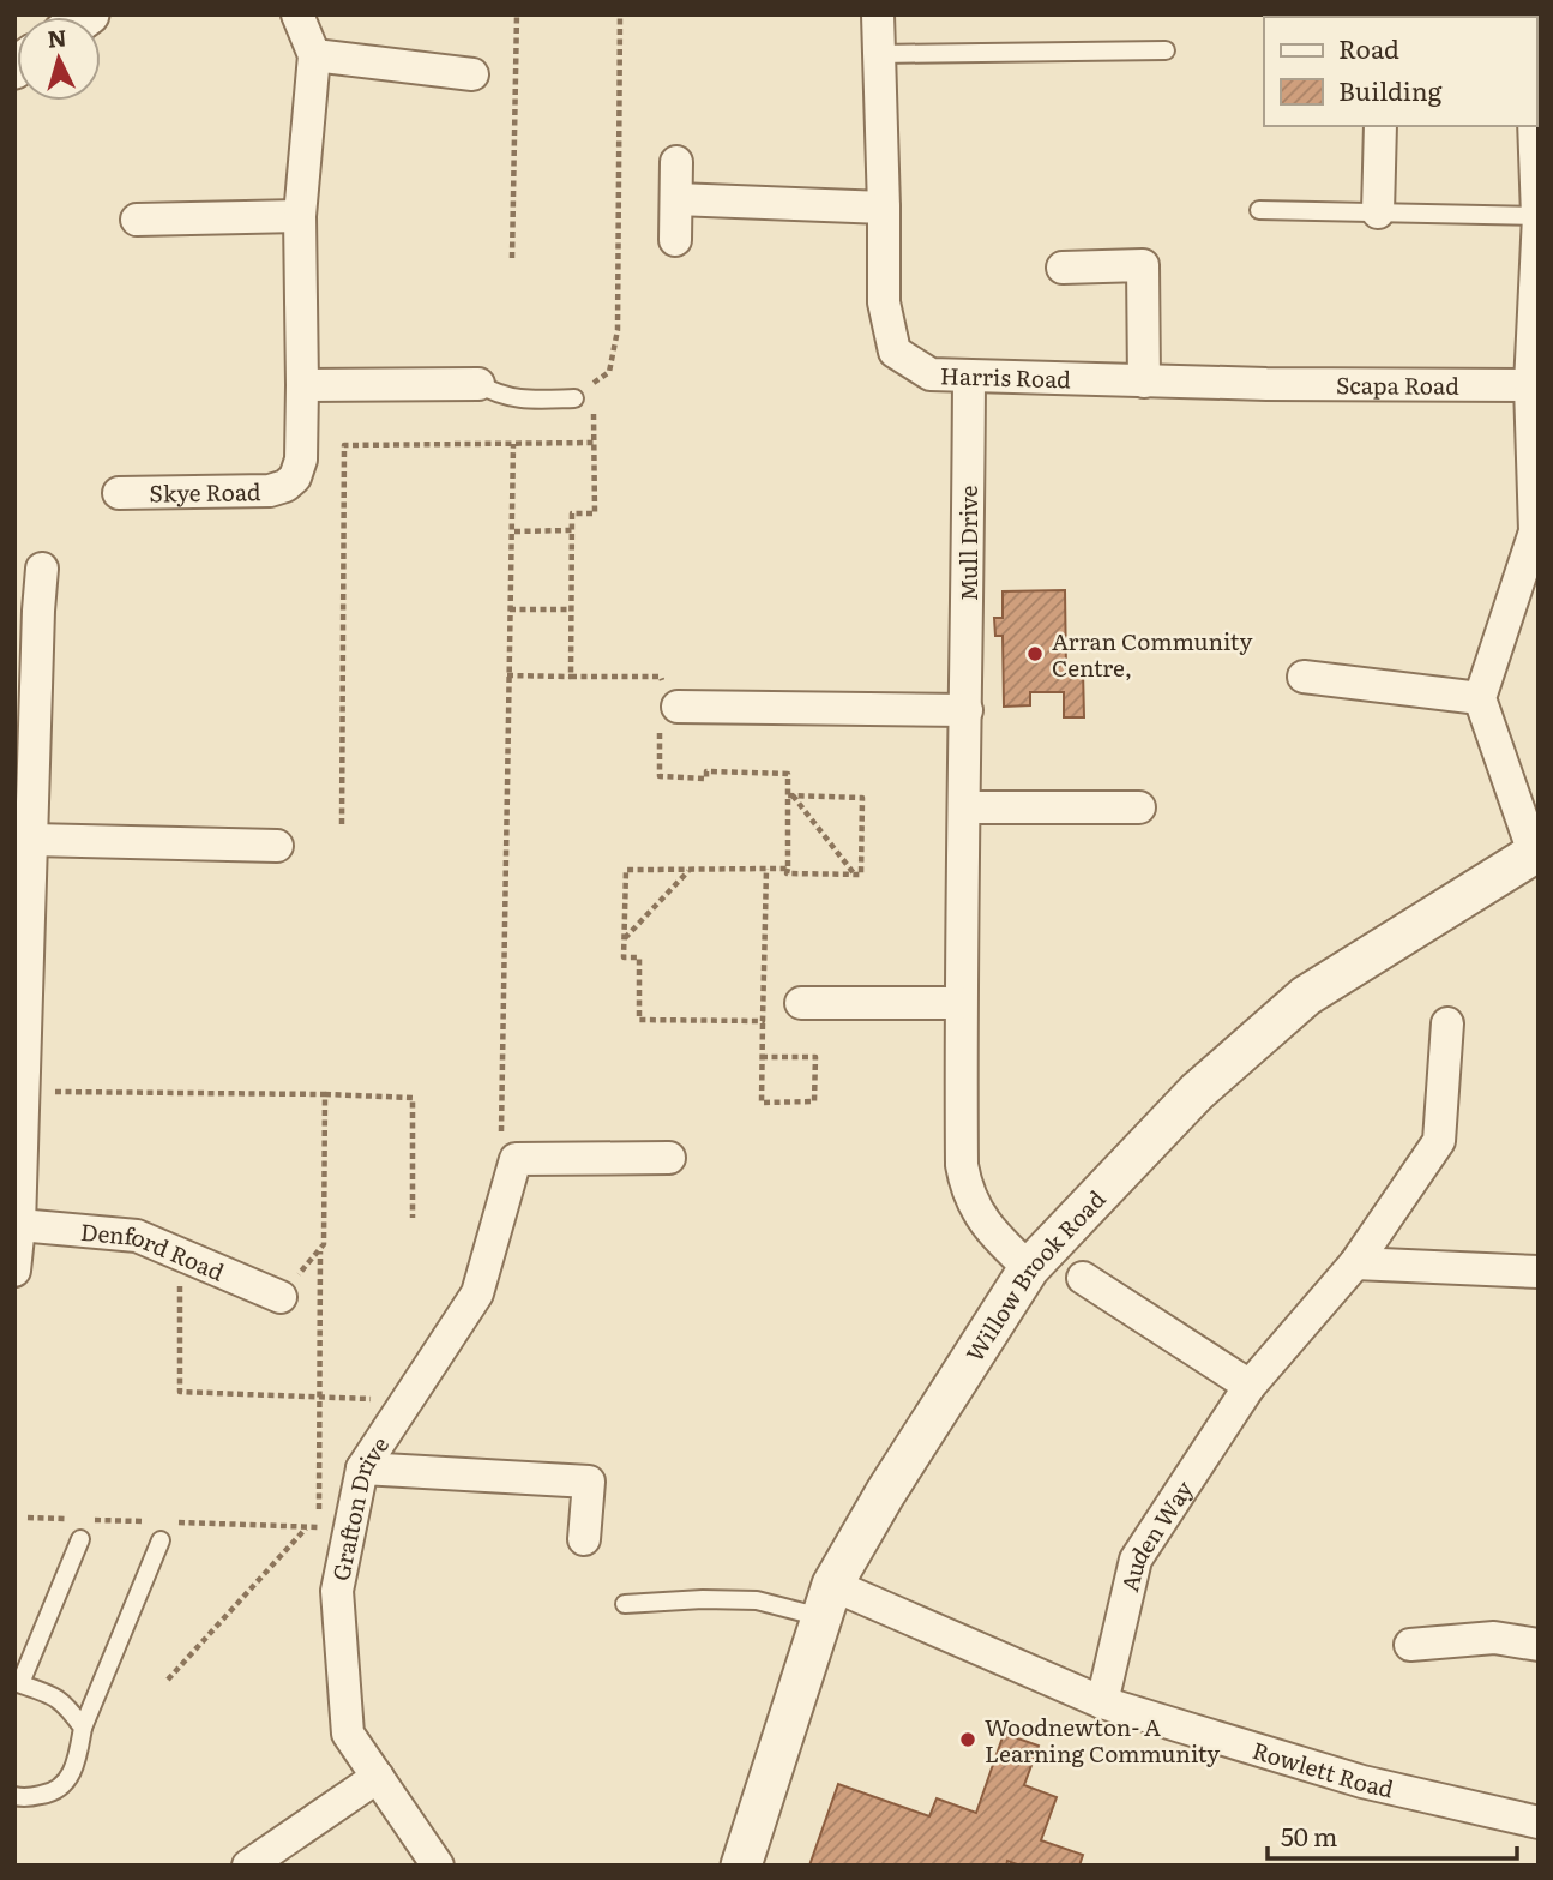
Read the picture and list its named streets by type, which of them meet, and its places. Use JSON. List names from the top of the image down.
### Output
{
  "streets": {
    "street": [
      "Harris Road",
      "Scapa Road",
      "Skye Road",
      "Mull Drive",
      "Denford Road",
      "Willow Brook Road",
      "Grafton Drive",
      "Auden Way",
      "Rowlett Road"
    ]
  },
  "crossings": [
    ["Harris Road", "Scapa Road"],
    ["Harris Road", "Mull Drive"],
    ["Mull Drive", "Willow Brook Road"],
    ["Willow Brook Road", "Rowlett Road"],
    ["Auden Way", "Rowlett Road"]
  ],
  "places": ["Arran Community Centre,", "Woodnewton- A Learning Community"],
  "legend": ["Road", "Building"],
  "scale_bar": "50 m",
  "north": "top"
}
